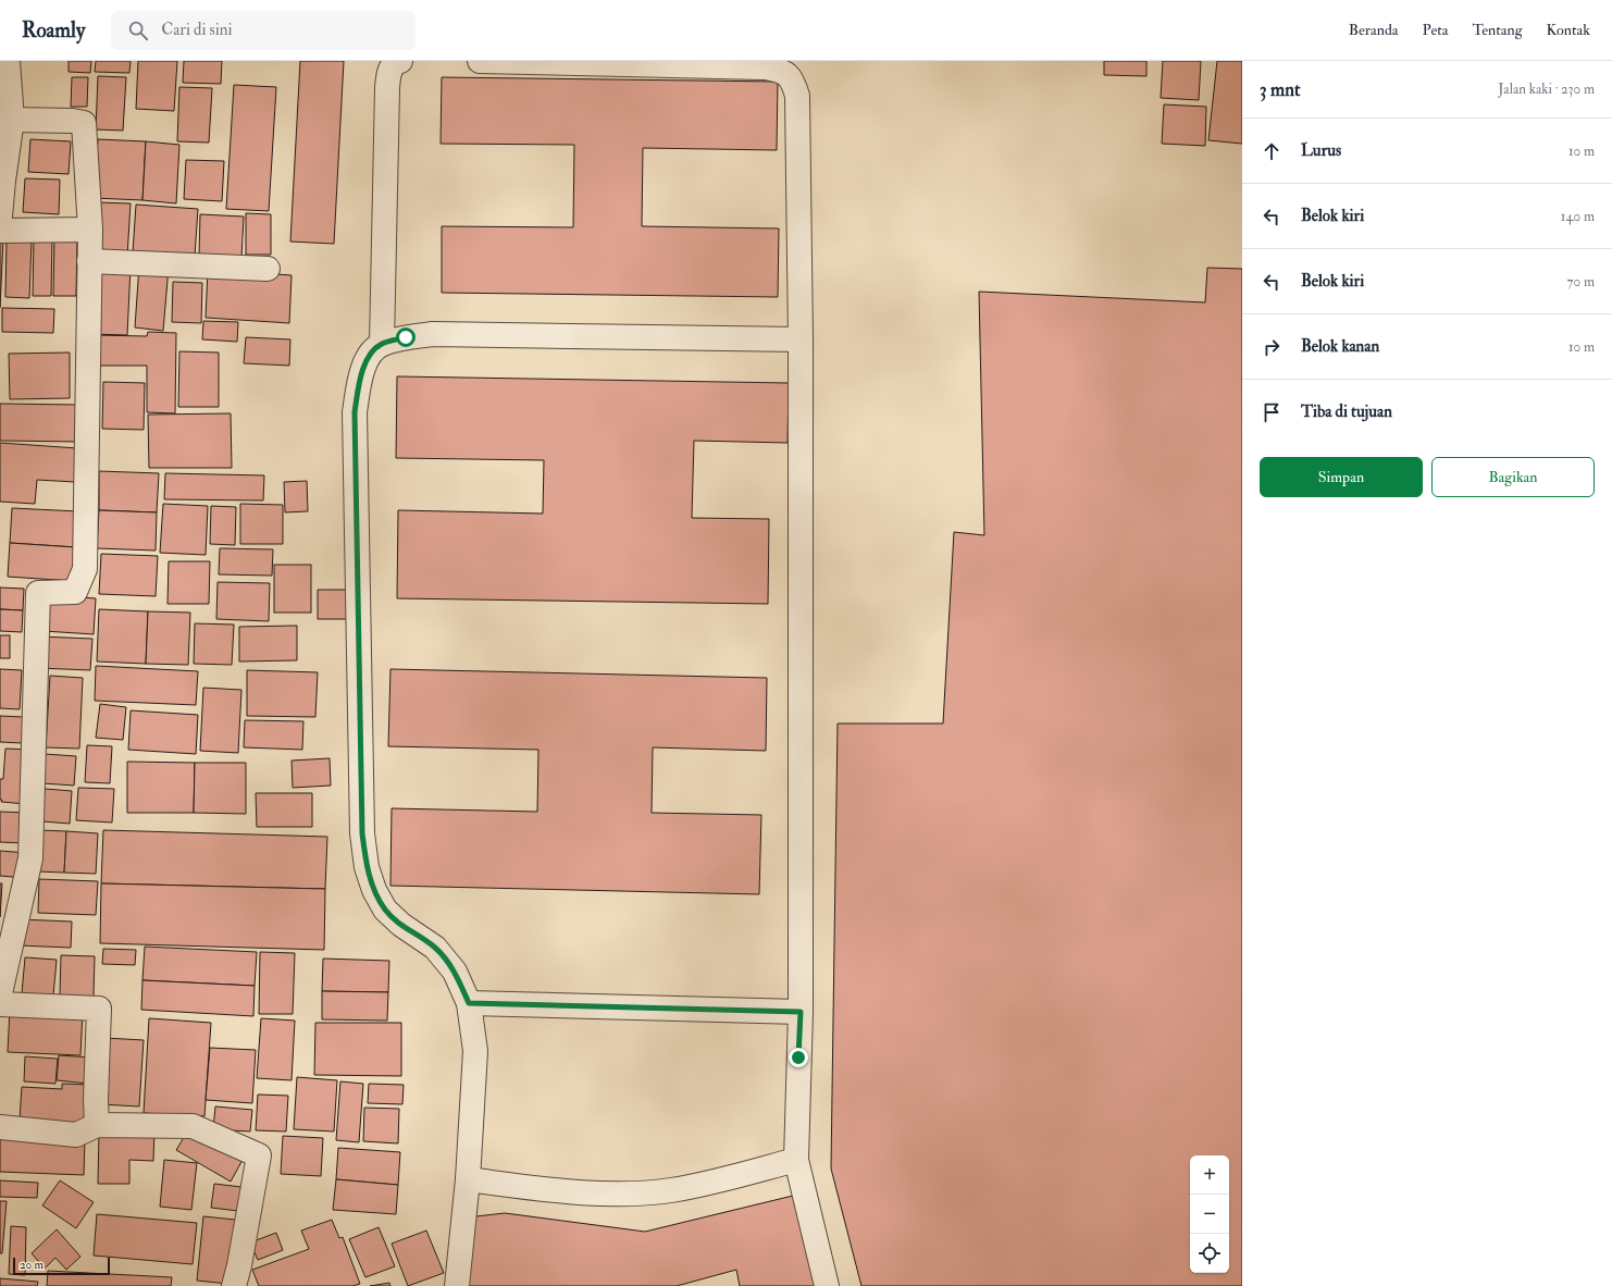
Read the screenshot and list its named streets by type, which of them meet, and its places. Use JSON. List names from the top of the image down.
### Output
{
  "scale_bar": "20 m",
  "page": {
    "header": "Roamly",
    "search": "Cari di sini",
    "nav": [
      "Beranda",
      "Peta",
      "Tentang",
      "Kontak"
    ],
    "heading": ["3 mnt", "Jalan kaki · 230 m"],
    "list": [
      ["Lurus", "10 m"],
      ["Belok kiri", "140 m"],
      ["Belok kiri", "70 m"],
      ["Belok kanan", "10 m"],
      "Tiba di tujuan"
    ],
    "buttons": ["Simpan", "Bagikan"],
    "map_buttons": ["+", "−"],
    "scale": "20 m"
  }
}
